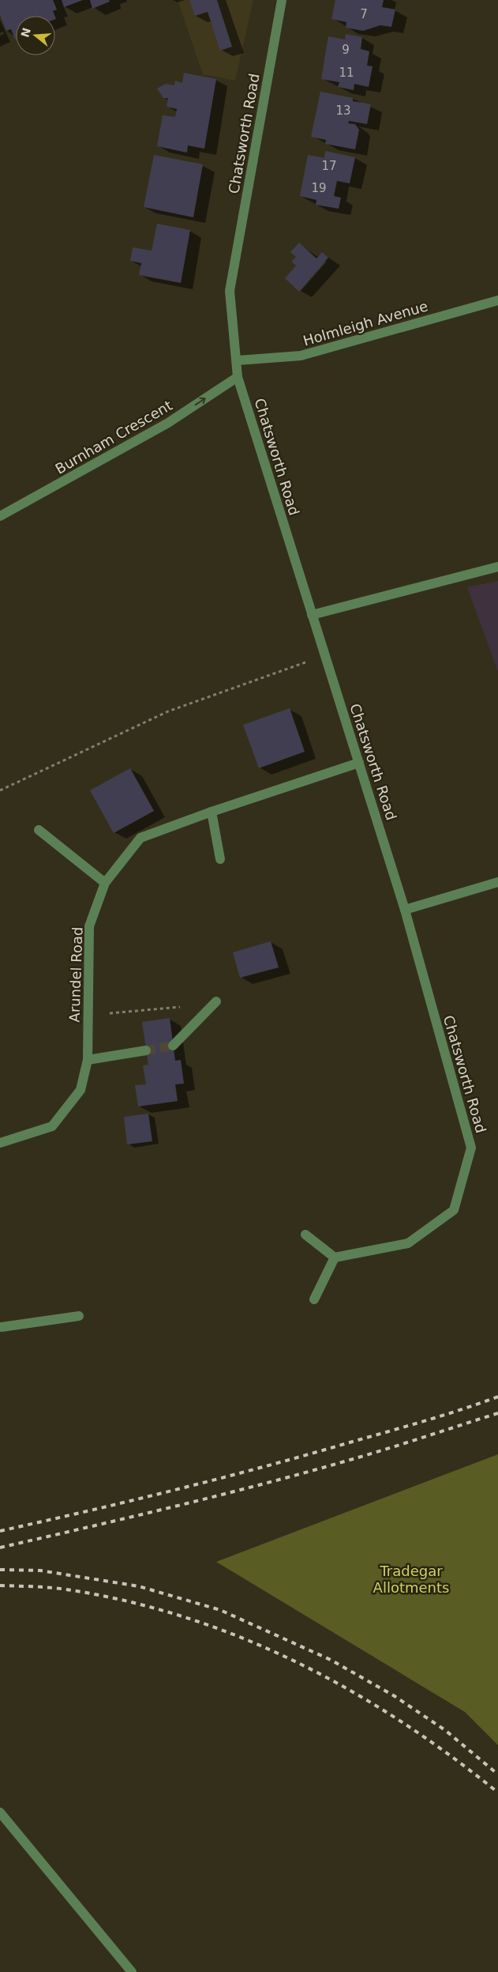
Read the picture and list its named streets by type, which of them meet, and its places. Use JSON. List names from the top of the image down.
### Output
{
  "streets": {
    "street": [
      "Chatsworth Road",
      "Holmleigh Avenue",
      "Burnham Crescent",
      "Arundel Road"
    ]
  },
  "crossings": [
    ["Chatsworth Road", "Holmleigh Avenue"],
    ["Chatsworth Road", "Burnham Crescent"],
    ["Chatsworth Road", "Arundel Road"]
  ],
  "one_way": ["Burnham Crescent"],
  "parks": ["Tradegar Allotments"],
  "house_numbers": [
    "7",
    "9",
    "11",
    "13",
    "17",
    "19"
  ],
  "north": "left"
}
